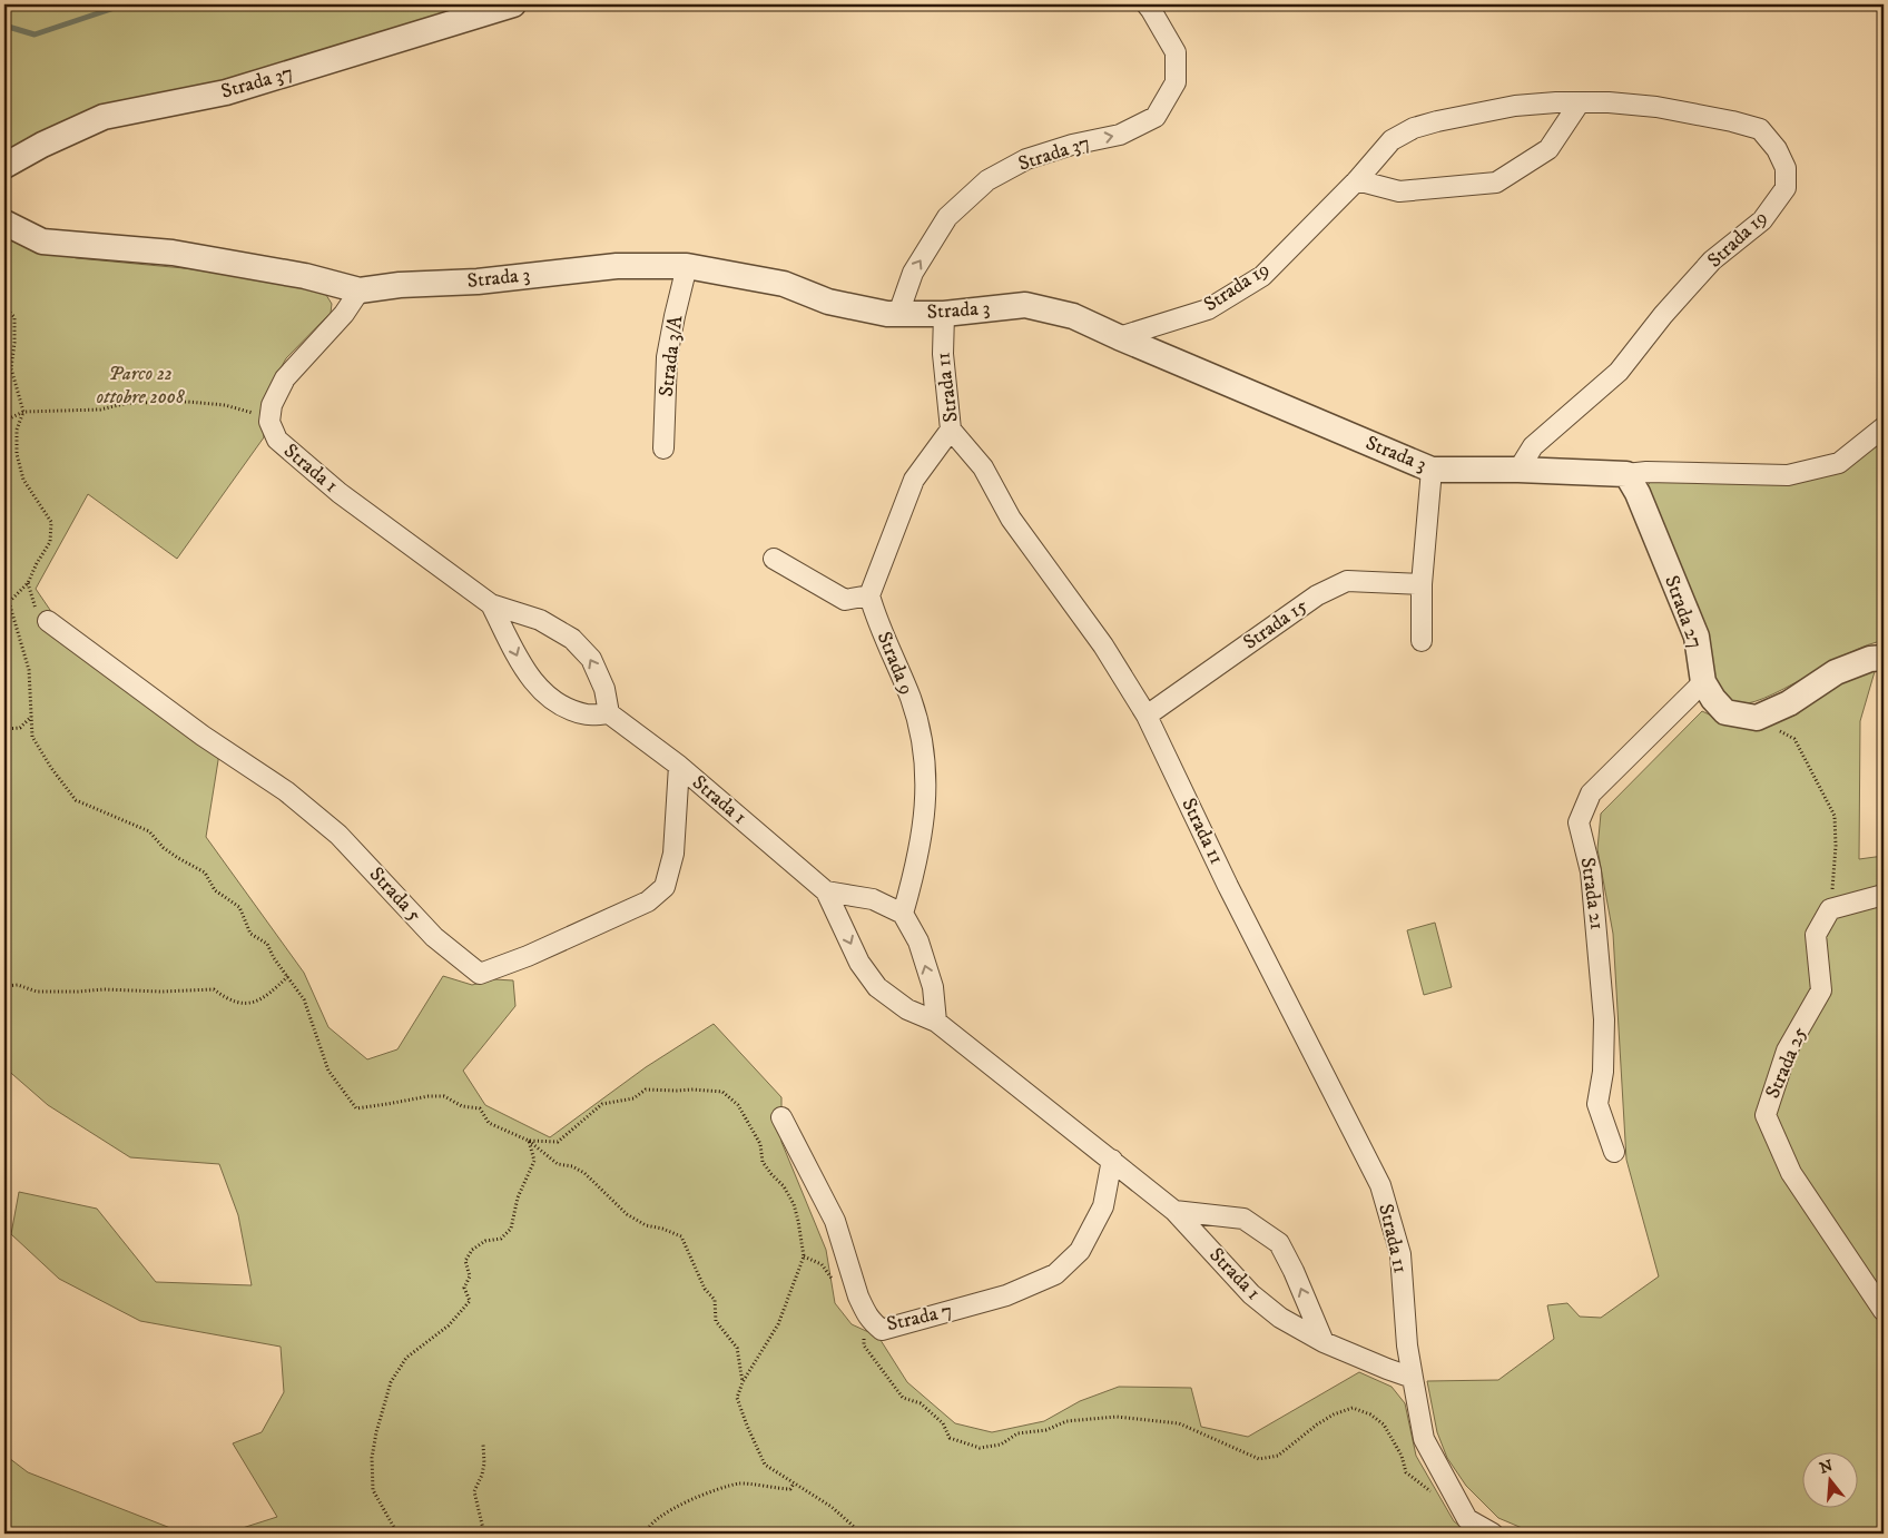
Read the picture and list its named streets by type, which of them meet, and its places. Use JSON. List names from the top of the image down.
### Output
{
  "streets": {
    "street": [
      "Strada 37",
      "Strada 19",
      "Strada 3",
      "Strada 3/A",
      "Strada 11",
      "Strada 1",
      "Strada 27",
      "Strada 15",
      "Strada 9",
      "Strada 21",
      "Strada 5",
      "Strada 25",
      "Strada 7"
    ]
  },
  "crossings": [
    ["Strada 37", "Strada 3"],
    ["Strada 19", "Strada 3"],
    ["Strada 3", "Strada 3/A"],
    ["Strada 3", "Strada 11"],
    ["Strada 3", "Strada 27"],
    ["Strada 11", "Strada 1"],
    ["Strada 11", "Strada 15"],
    ["Strada 1", "Strada 5"],
    ["Strada 1", "Strada 7"],
    ["Strada 27", "Strada 21"]
  ],
  "one_way": ["Strada 37"],
  "parks": ["Parco 22 ottobre 2008"],
  "north": "top"
}
